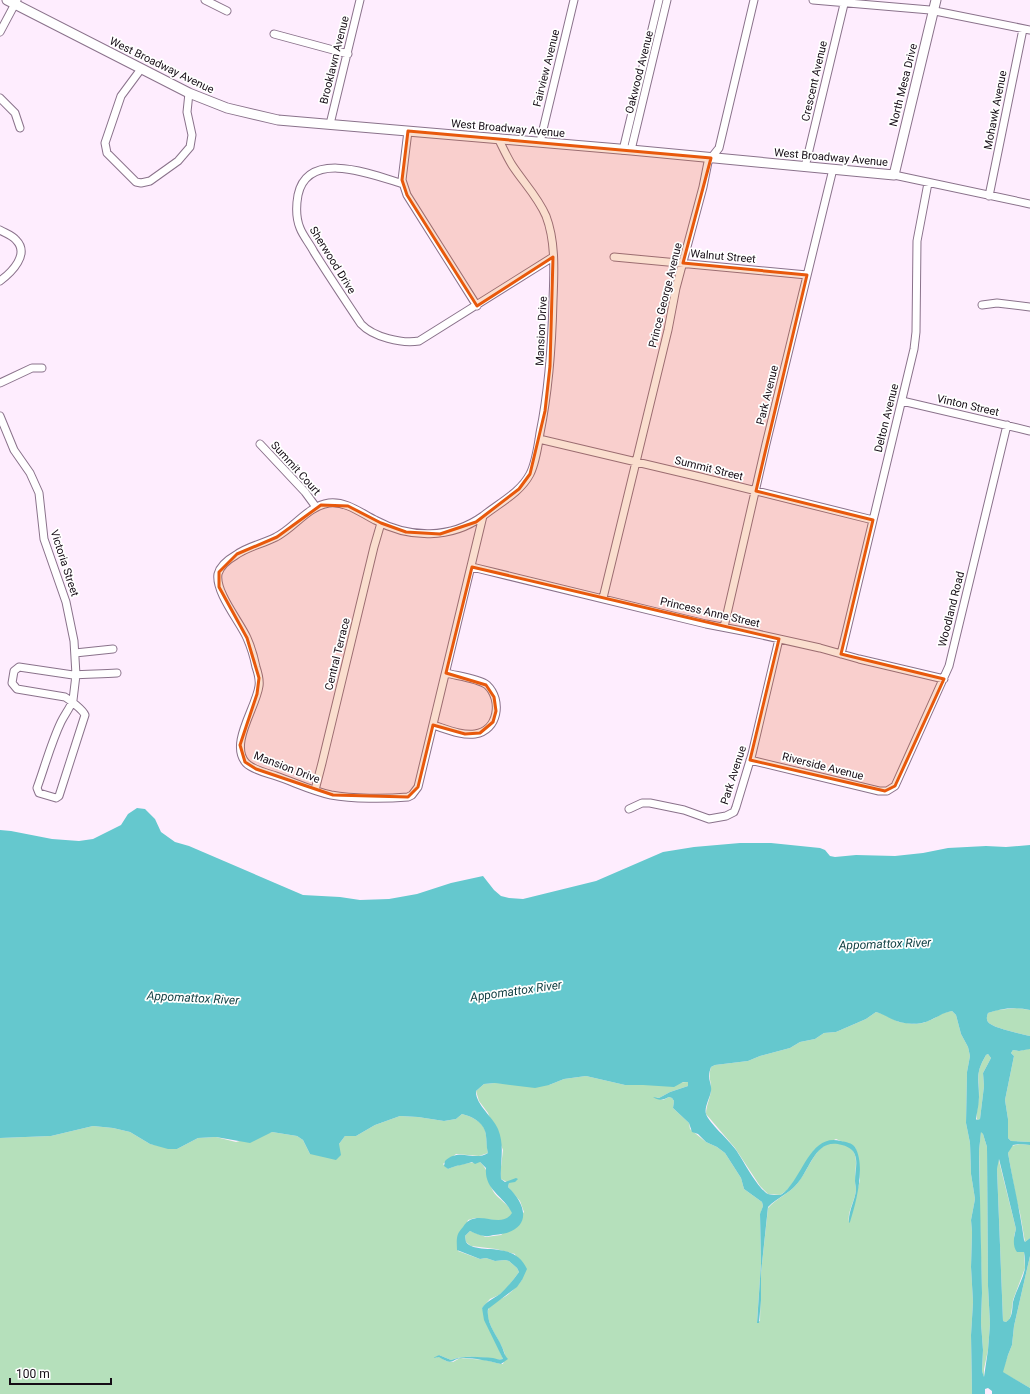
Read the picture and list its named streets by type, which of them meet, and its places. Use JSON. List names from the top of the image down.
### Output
{
  "streets": {
    "main road": ["West Broadway Avenue", "North Mesa Drive"],
    "street": [
      "Brooklawn Avenue",
      "Fairview Avenue",
      "Oakwood Avenue",
      "Crescent Avenue",
      "Mohawk Avenue",
      "Walnut Street",
      "Sherwood Drive",
      "Prince George Avenue",
      "Mansion Drive",
      "Park Avenue",
      "Vinton Street",
      "Delton Avenue",
      "Summit Court",
      "Summit Street",
      "Victoria Street",
      "Woodland Road",
      "Princess Anne Street",
      "Central Terrace",
      "Riverside Avenue"
    ]
  },
  "crossings": [
    ["Brooklawn Avenue", "West Broadway Avenue"],
    ["West Broadway Avenue", "Fairview Avenue"],
    ["West Broadway Avenue", "Oakwood Avenue"],
    ["West Broadway Avenue", "Crescent Avenue"],
    ["West Broadway Avenue", "North Mesa Drive"],
    ["West Broadway Avenue", "Mohawk Avenue"],
    ["West Broadway Avenue", "Prince George Avenue"],
    ["West Broadway Avenue", "Mansion Drive"],
    ["West Broadway Avenue", "Park Avenue"],
    ["West Broadway Avenue", "Delton Avenue"],
    ["Walnut Street", "Prince George Avenue"],
    ["Walnut Street", "Park Avenue"],
    ["Sherwood Drive", "Mansion Drive"],
    ["Prince George Avenue", "Summit Street"],
    ["Prince George Avenue", "Princess Anne Street"],
    ["Mansion Drive", "Summit Court"],
    ["Mansion Drive", "Summit Street"],
    ["Mansion Drive", "Princess Anne Street"],
    ["Mansion Drive", "Central Terrace"],
    ["Park Avenue", "Summit Street"],
    ["Park Avenue", "Princess Anne Street"],
    ["Park Avenue", "Riverside Avenue"],
    ["Vinton Street", "Delton Avenue"],
    ["Vinton Street", "Woodland Road"],
    ["Delton Avenue", "Summit Street"],
    ["Delton Avenue", "Princess Anne Street"],
    ["Woodland Road", "Princess Anne Street"],
    ["Woodland Road", "Riverside Avenue"]
  ],
  "water": ["Appomattox River"],
  "scale_bar": "100 m"
}
